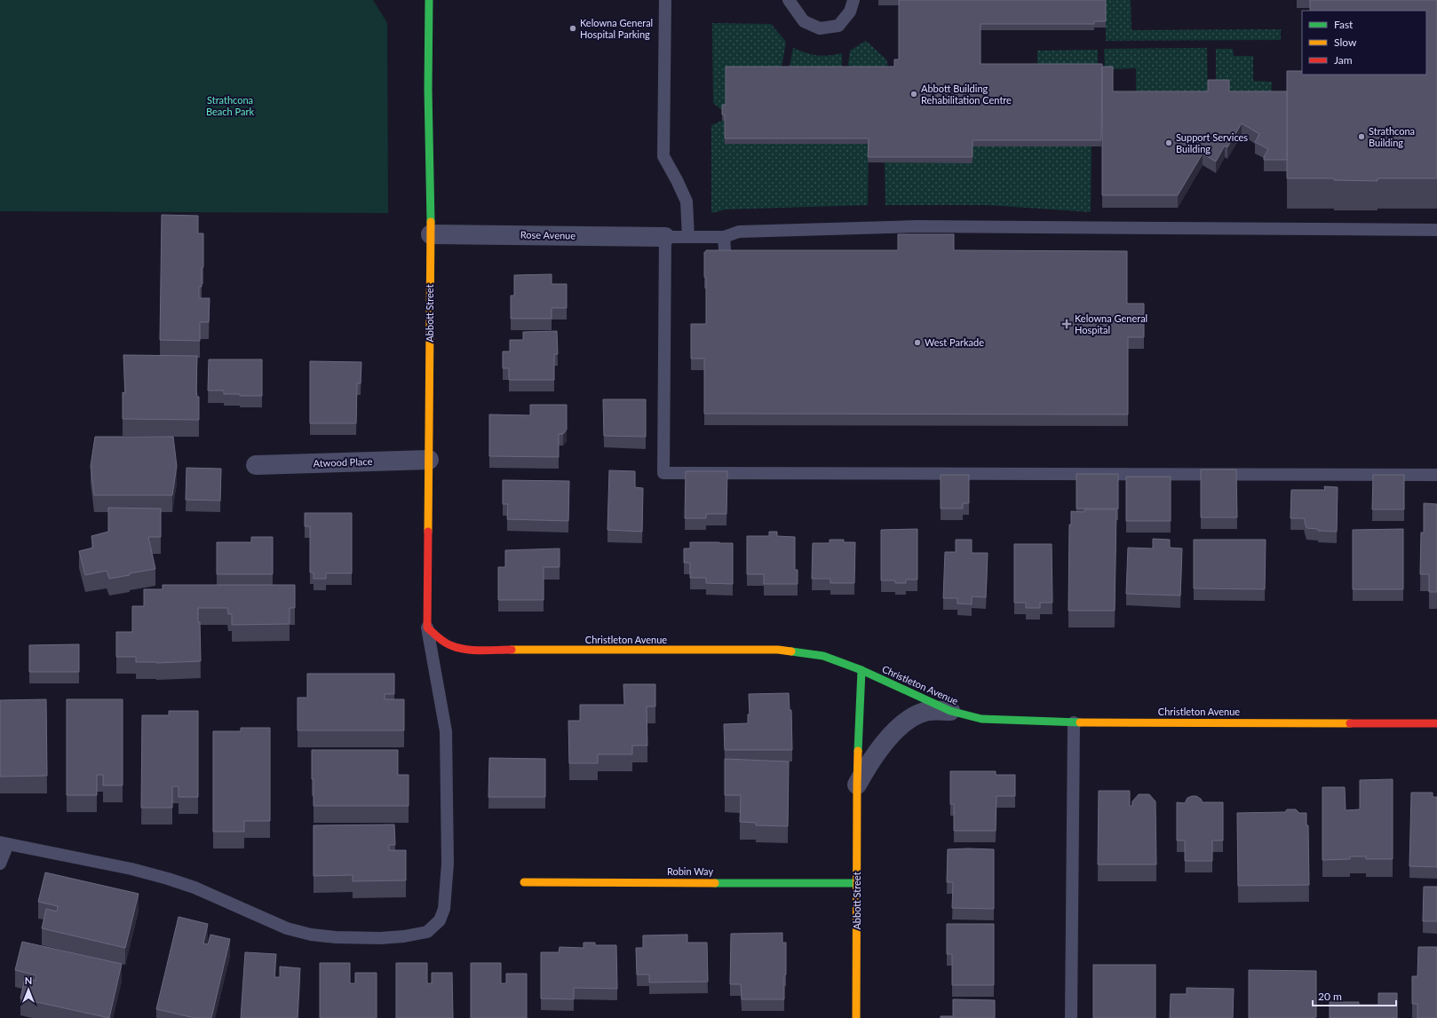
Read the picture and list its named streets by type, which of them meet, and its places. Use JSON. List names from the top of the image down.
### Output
{
  "streets": {
    "street": [
      "Rose Avenue",
      "Abbott Street",
      "Atwood Place",
      "Christleton Avenue",
      "Robin Way"
    ]
  },
  "crossings": [
    ["Rose Avenue", "Abbott Street"],
    ["Abbott Street", "Atwood Place"],
    ["Abbott Street", "Christleton Avenue"],
    ["Abbott Street", "Robin Way"]
  ],
  "parks": ["Strathcona Beach Park"],
  "places": {
    "other": [
      "Kelowna General Hospital Parking",
      "Abbott Building Rehabilitation Centre",
      "Strathcona Building",
      "Support Services Building",
      "West Parkade"
    ],
    "health": ["Kelowna General Hospital"]
  },
  "legend": ["Fast", "Slow", "Jam"],
  "scale_bar": "20 m",
  "north": "top"
}
